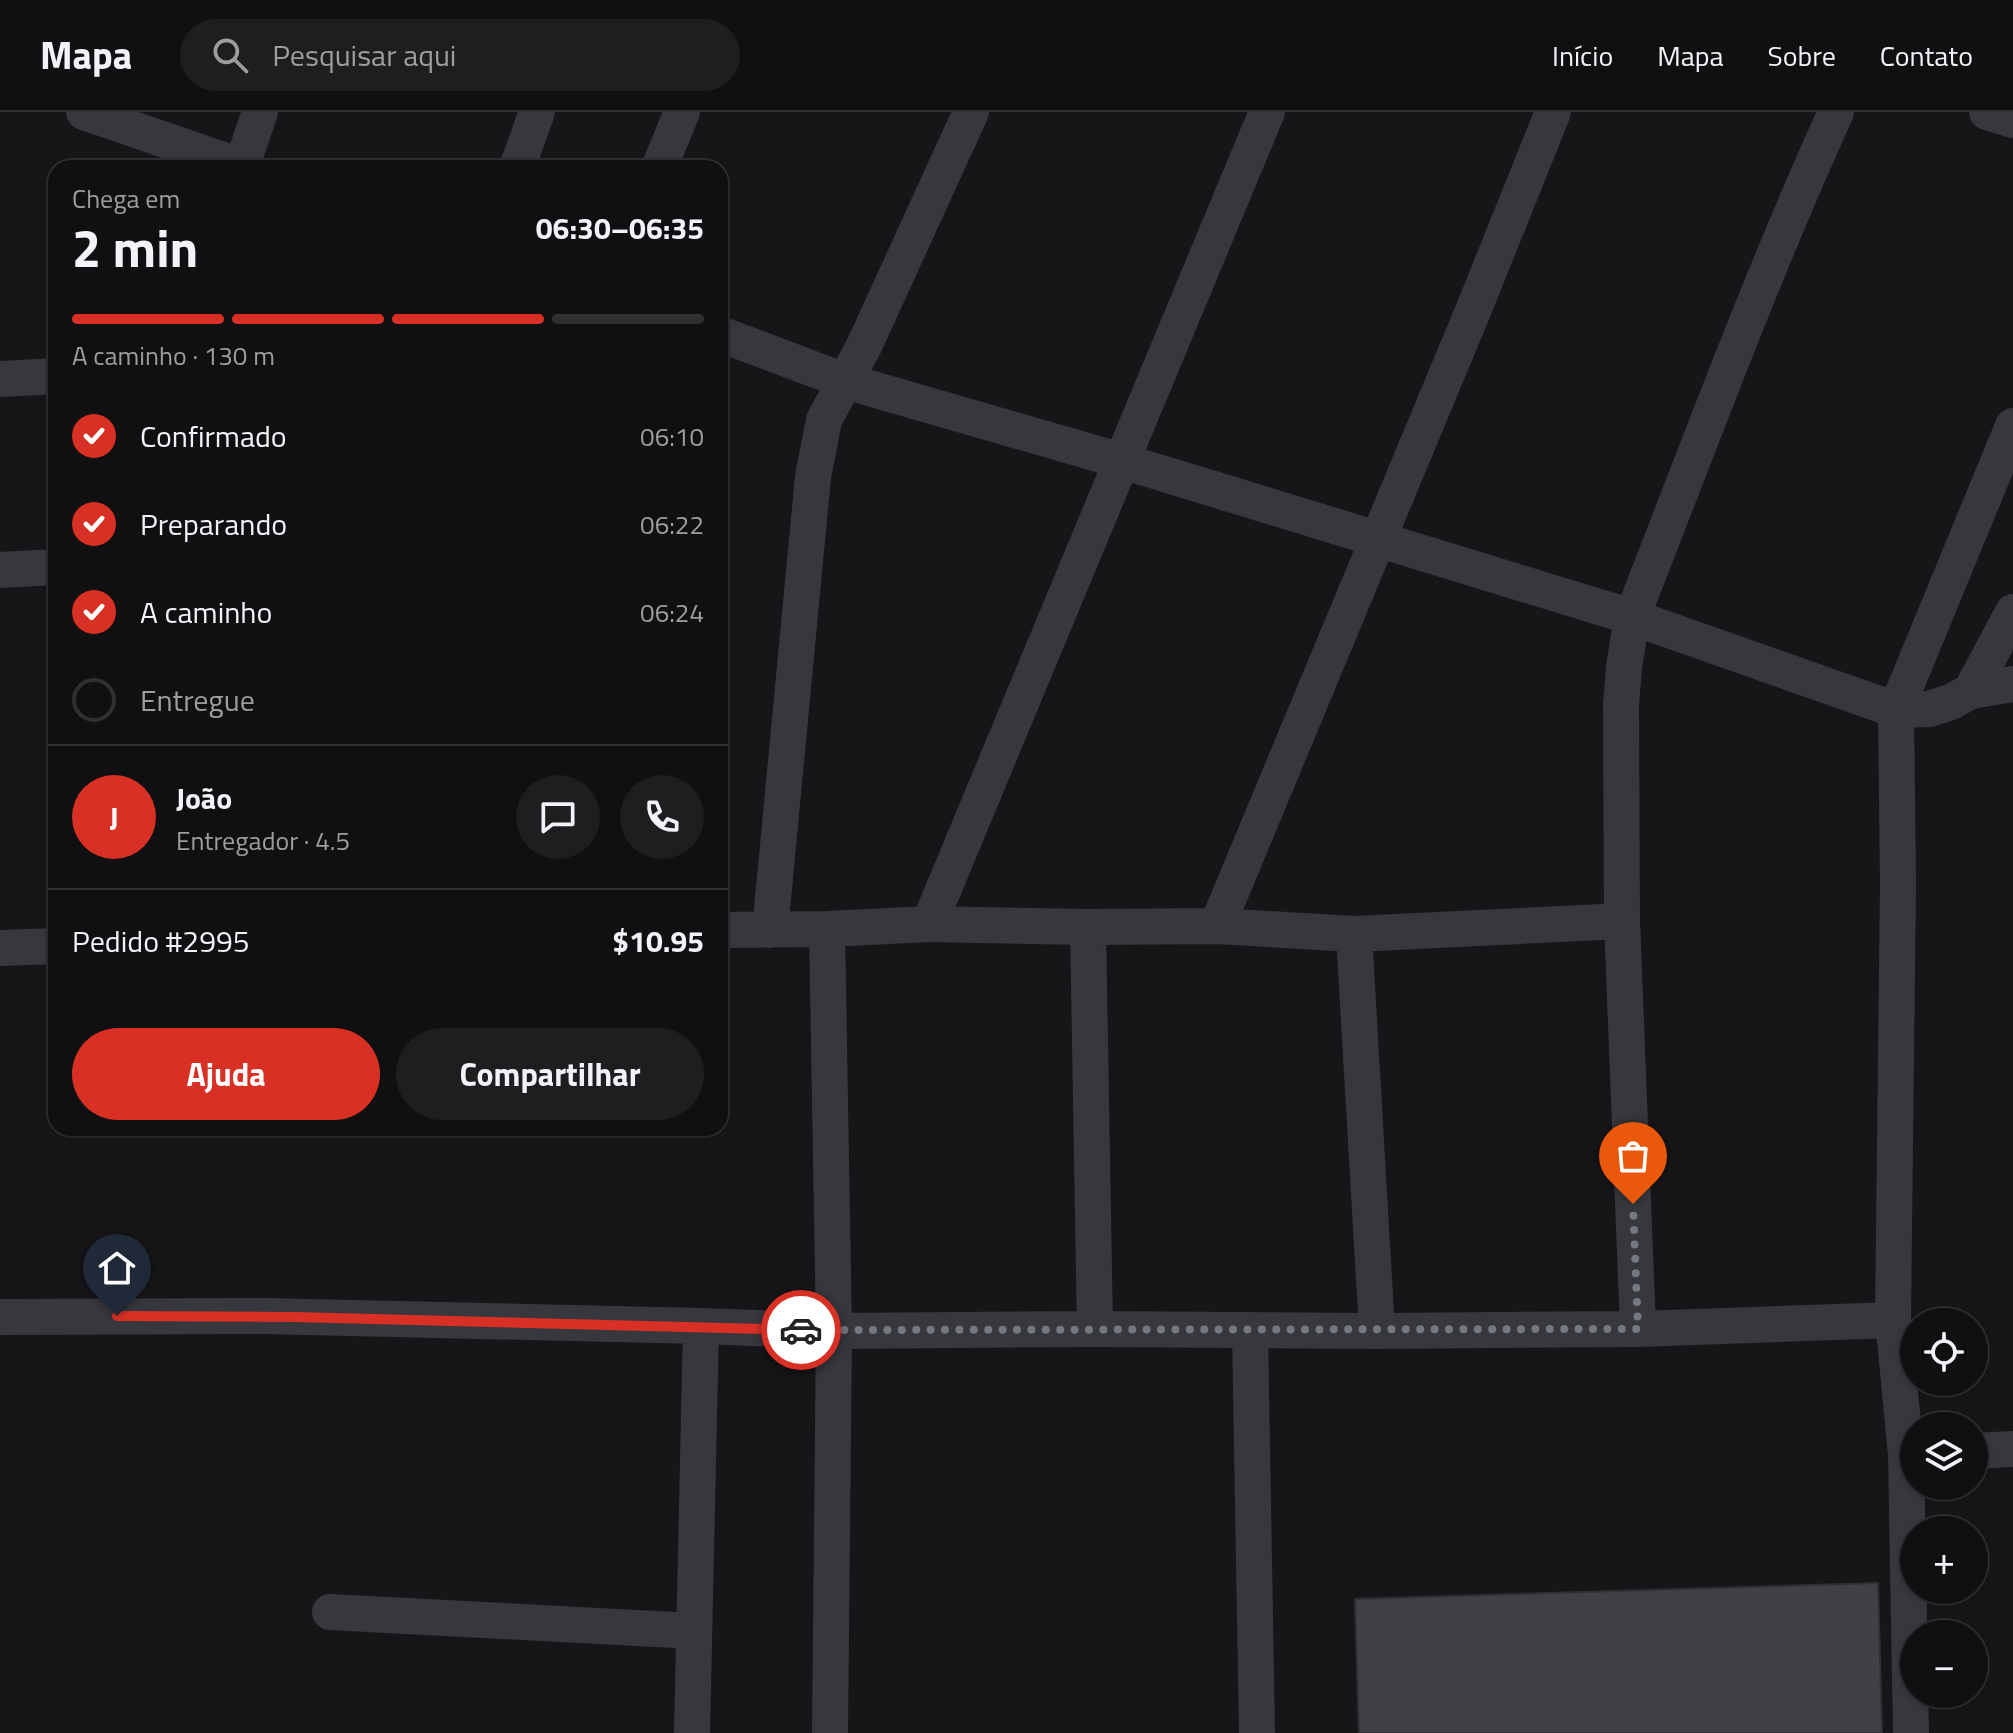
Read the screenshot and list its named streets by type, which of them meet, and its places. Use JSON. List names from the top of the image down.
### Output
{
  "page": {
    "header": "Mapa",
    "search": "Pesquisar aqui",
    "nav": [
      "Início",
      "Mapa",
      "Sobre",
      "Contato"
    ],
    "heading": ["2 min", "Chega em", "06:30–06:35"],
    "panel": [
      "João",
      "Entregador · 4.5",
      "Pedido #2995",
      "$10.95"
    ],
    "bar": "A caminho · 130 m",
    "list": [
      ["Confirmado", "06:10"],
      ["Preparando", "06:22"],
      ["A caminho", "06:24"],
      "Entregue"
    ],
    "round": "J",
    "buttons": ["Ajuda", "Compartilhar"],
    "map_buttons": ["+", "−"]
  }
}
